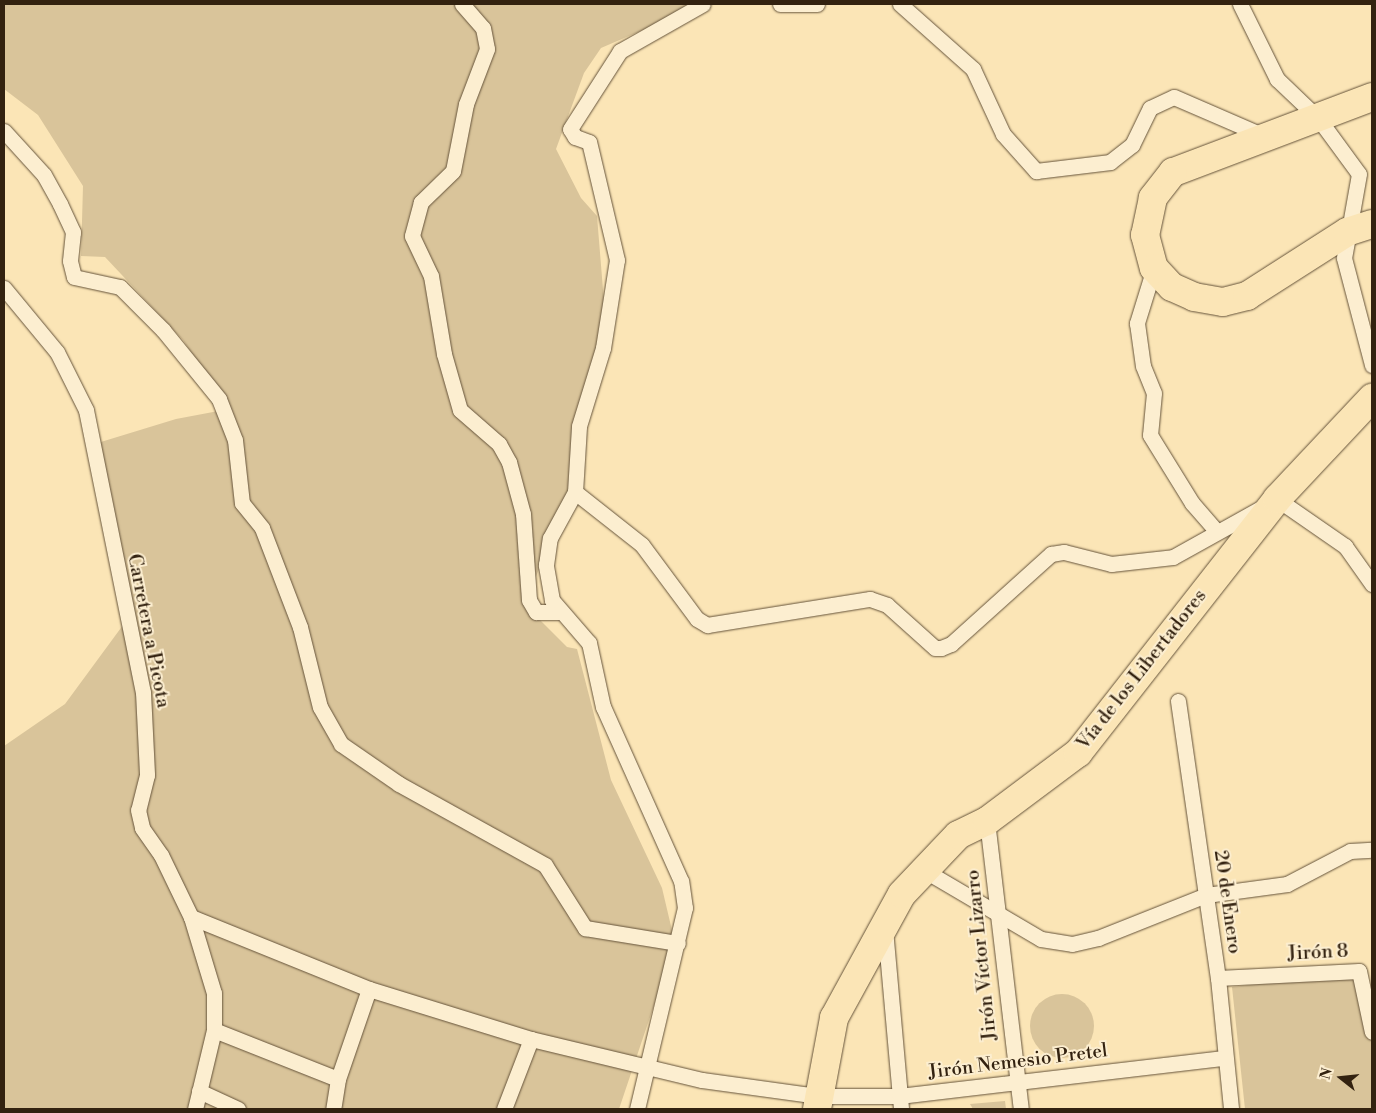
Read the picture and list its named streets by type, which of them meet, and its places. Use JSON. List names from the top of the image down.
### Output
{
  "streets": {
    "highway": ["Vía de los Libertadores"],
    "street": [
      "Carretera a Picota",
      "20 de Enero",
      "Jirón 8",
      "Jirón Víctor Lizarro",
      "Jirón Nemesio Pretel"
    ]
  },
  "crossings": [
    ["Carretera a Picota", "Jirón Nemesio Pretel"],
    ["Vía de los Libertadores", "Jirón Víctor Lizarro"],
    ["Vía de los Libertadores", "Jirón Nemesio Pretel"],
    ["20 de Enero", "Jirón 8"],
    ["20 de Enero", "Jirón Nemesio Pretel"],
    ["Jirón Víctor Lizarro", "Jirón Nemesio Pretel"]
  ],
  "north": "left"
}
